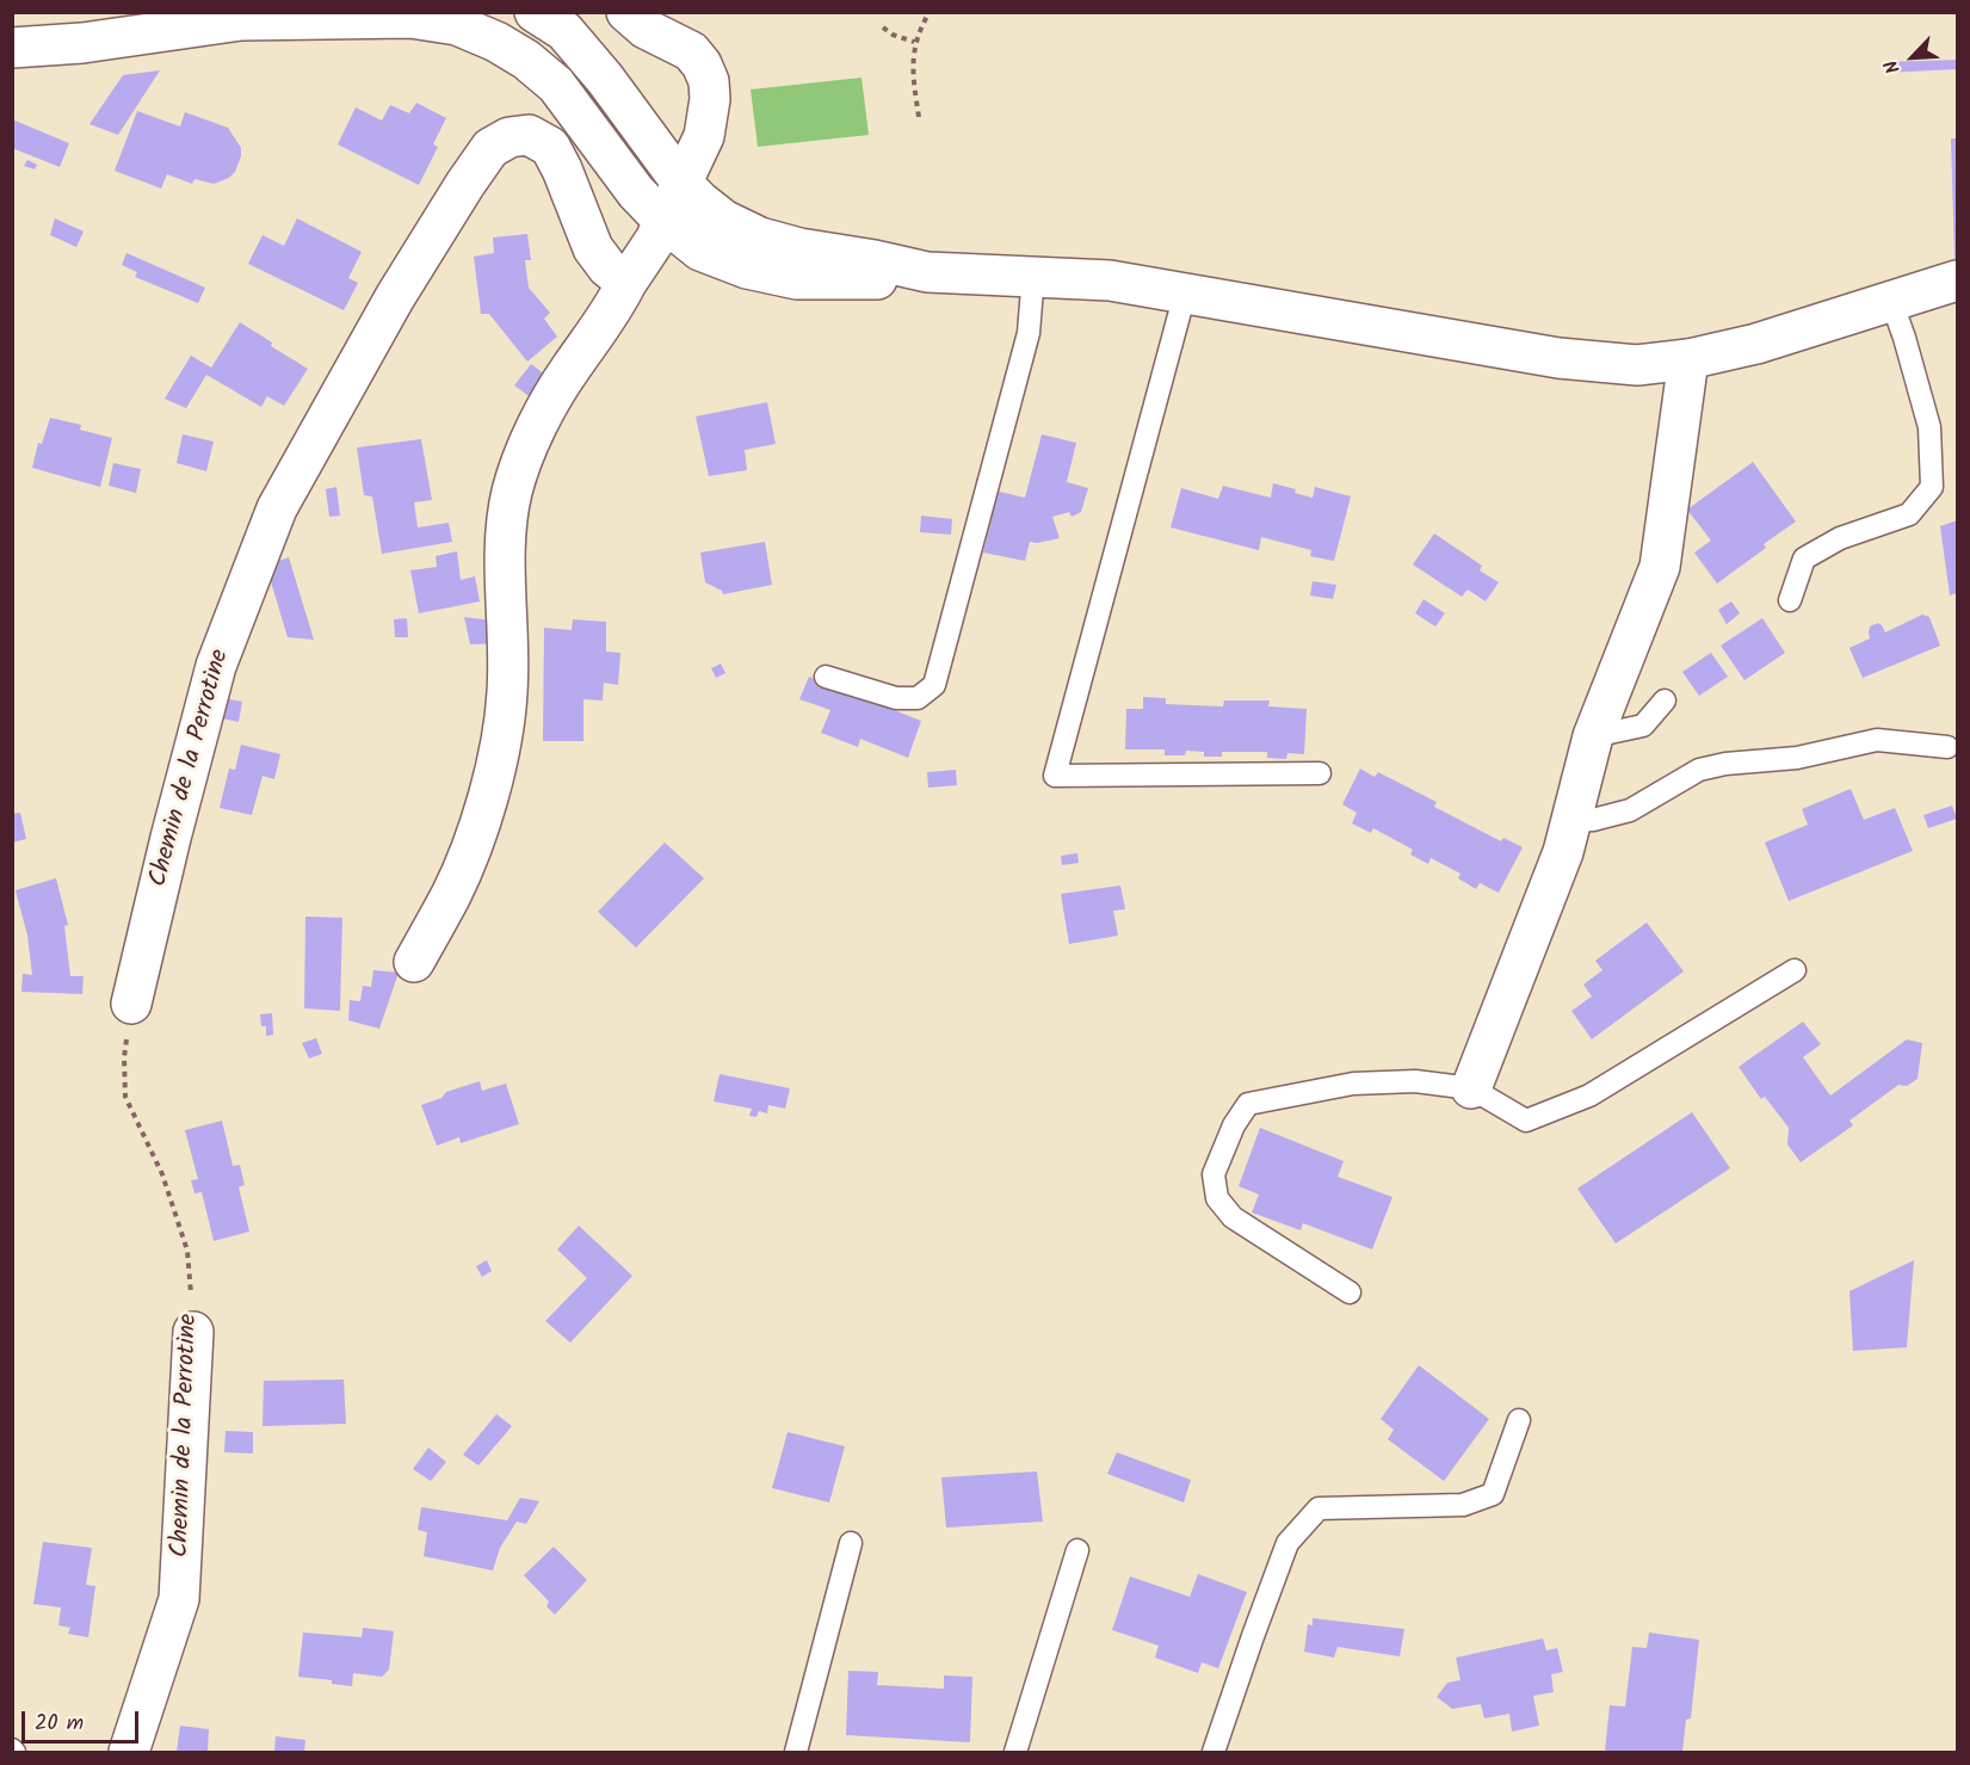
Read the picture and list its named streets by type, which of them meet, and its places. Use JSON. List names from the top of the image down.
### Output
{
  "streets": {
    "street": ["Chemin de la Perrotine"]
  },
  "scale_bar": "20 m",
  "north": "bottom left"
}
